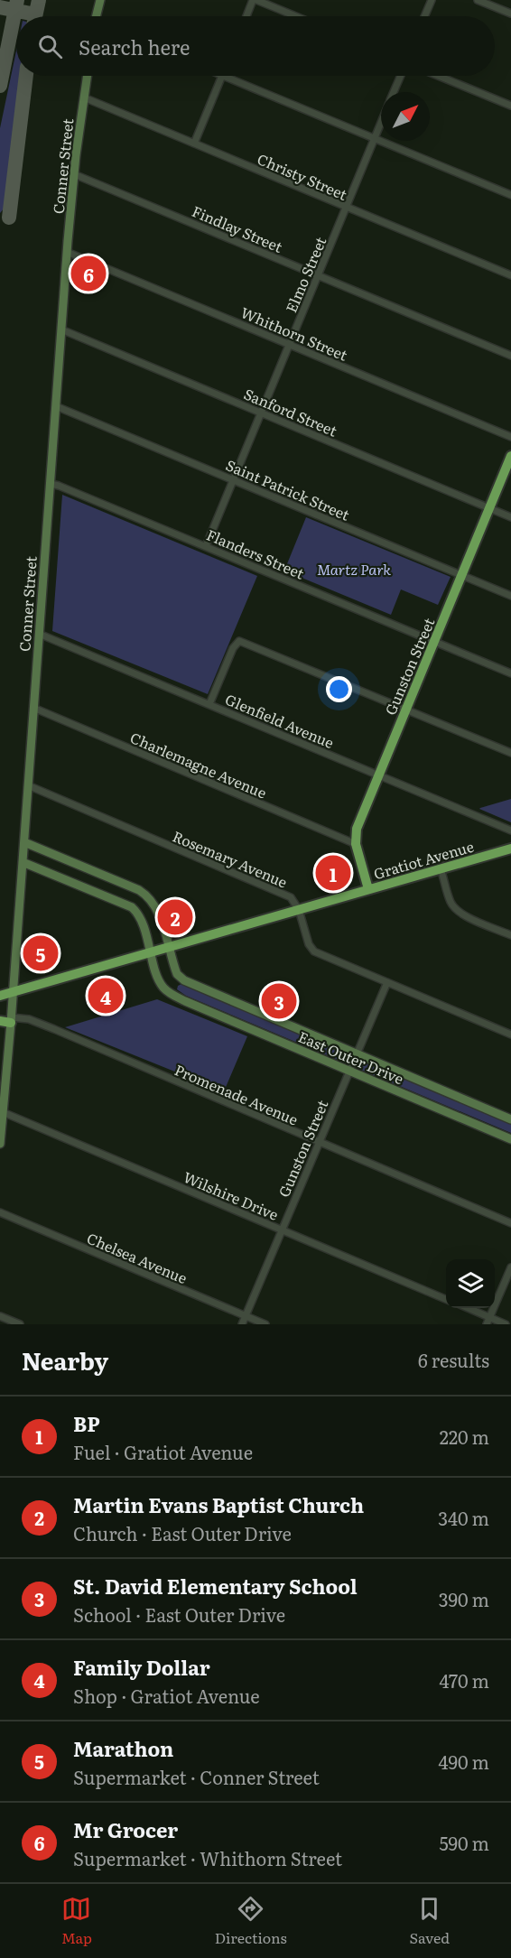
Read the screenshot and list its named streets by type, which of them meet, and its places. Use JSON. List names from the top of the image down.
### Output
{
  "streets": {
    "main road": ["Gunston Street", "Gratiot Avenue"],
    "street": [
      "Conner Street",
      "Christy Street",
      "Findlay Street",
      "Elmo Street",
      "Whithorn Street",
      "Sanford Street",
      "Saint Patrick Street",
      "Flanders Street",
      "Glenfield Avenue",
      "Charlemagne Avenue",
      "Rosemary Avenue",
      "East Outer Drive",
      "Promenade Avenue",
      "Wilshire Drive",
      "Chelsea Avenue"
    ]
  },
  "crossings": [
    ["Conner Street", "Christy Street"],
    ["Conner Street", "Findlay Street"],
    ["Conner Street", "Whithorn Street"],
    ["Conner Street", "Sanford Street"],
    ["Conner Street", "Saint Patrick Street"],
    ["Conner Street", "Flanders Street"],
    ["Conner Street", "Glenfield Avenue"],
    ["Conner Street", "Charlemagne Avenue"],
    ["Conner Street", "Rosemary Avenue"],
    ["Conner Street", "Gratiot Avenue"],
    ["Conner Street", "Promenade Avenue"],
    ["Conner Street", "Wilshire Drive"],
    ["Christy Street", "Elmo Street"],
    ["Findlay Street", "Elmo Street"],
    ["Elmo Street", "Whithorn Street"],
    ["Elmo Street", "Sanford Street"],
    ["Elmo Street", "Saint Patrick Street"],
    ["Elmo Street", "Flanders Street"],
    ["Sanford Street", "Gunston Street"],
    ["Saint Patrick Street", "Gunston Street"],
    ["Flanders Street", "Gunston Street"],
    ["Gunston Street", "Glenfield Avenue"],
    ["Gunston Street", "Charlemagne Avenue"],
    ["Gunston Street", "Gratiot Avenue"],
    ["Gunston Street", "East Outer Drive"],
    ["Gunston Street", "Promenade Avenue"],
    ["Gunston Street", "Wilshire Drive"],
    ["Gunston Street", "Chelsea Avenue"],
    ["Rosemary Avenue", "Gratiot Avenue"]
  ],
  "parks": ["Martz Park"],
  "north": "top right",
  "page": {
    "search": "Search here",
    "pins": [
      "6",
      "1",
      "2",
      "5",
      "4",
      "3"
    ],
    "heading": ["Nearby", "6 results"],
    "list": [
      {
        "mark": "1",
        "name": "BP",
        "note": "Fuel · Gratiot Avenue",
        "value": "220 m"
      },
      {
        "mark": "2",
        "name": "Martin Evans Baptist Church",
        "note": "Church · East Outer Drive",
        "value": "340 m"
      },
      {
        "mark": "3",
        "name": "St. David Elementary School",
        "note": "School · East Outer Drive",
        "value": "390 m"
      },
      {
        "mark": "4",
        "name": "Family Dollar",
        "note": "Shop · Gratiot Avenue",
        "value": "470 m"
      },
      {
        "mark": "5",
        "name": "Marathon",
        "note": "Supermarket · Conner Street",
        "value": "490 m"
      },
      {
        "mark": "6",
        "name": "Mr Grocer",
        "note": "Supermarket · Whithorn Street",
        "value": "590 m"
      }
    ],
    "nav": ["Map", "Directions", "Saved"]
  }
}
